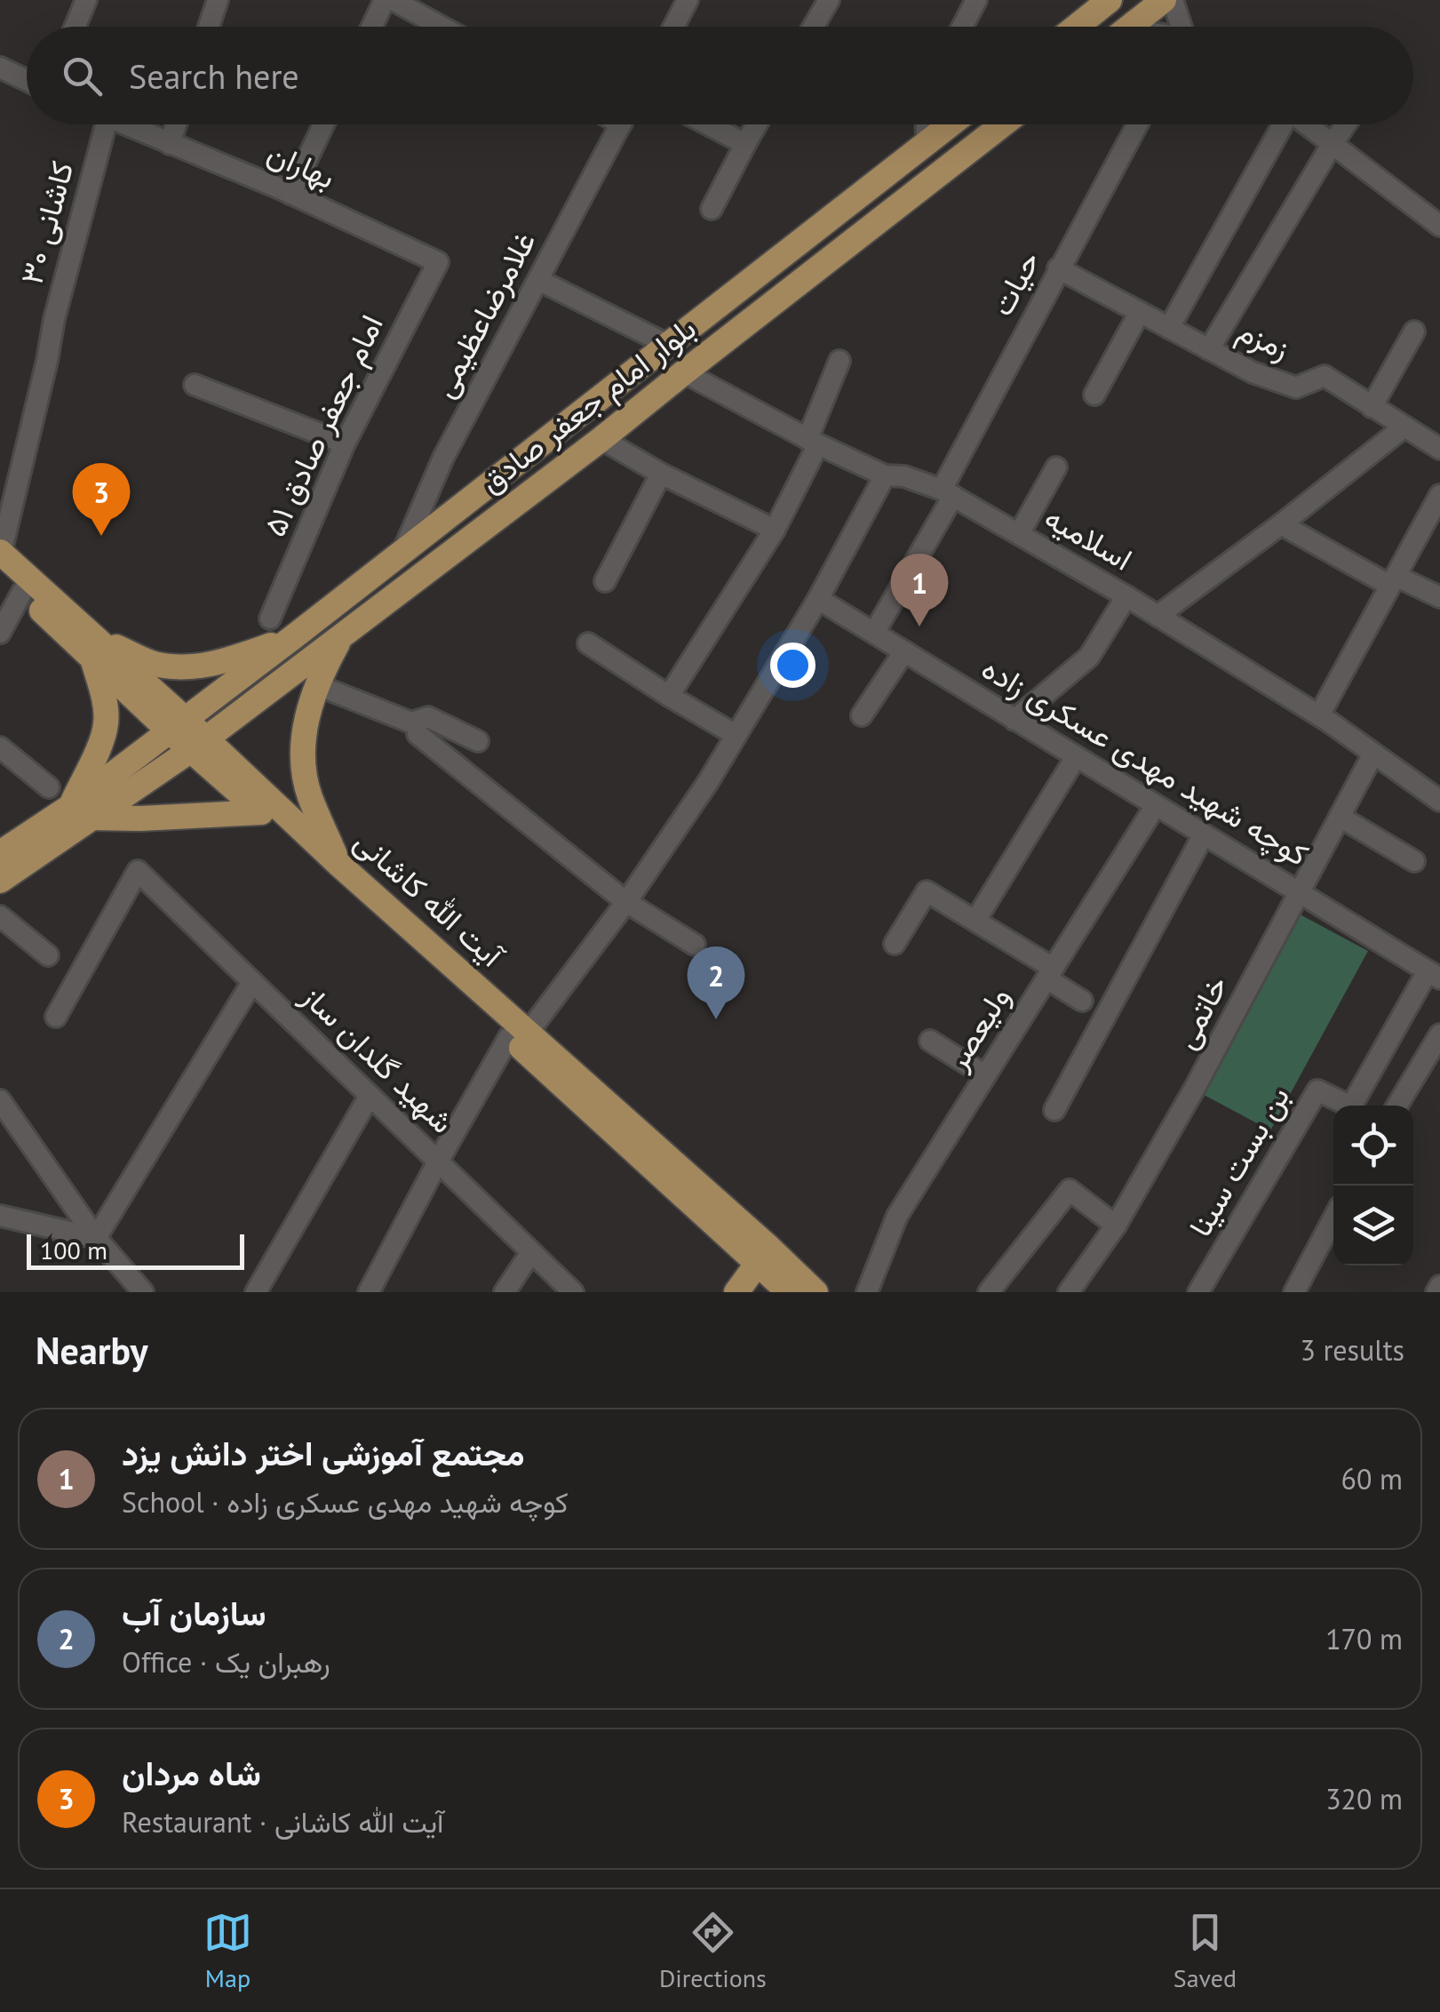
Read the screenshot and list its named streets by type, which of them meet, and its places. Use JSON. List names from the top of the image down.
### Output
{
  "streets": {
    "main road": ["بلوار امام جعفر صادق", "آیت الله کاشانی"],
    "street": [
      "بهاران",
      "کاشانی ۳۰",
      "حیات",
      "غلامرضاعظیمی",
      "زمزم",
      "امام جعفر صادق ۵۱",
      "اسلامیه",
      "کوچه شهید مهدی عسکری زاده",
      "خاتمی",
      "ولیعصر",
      "شهید گلدان ساز",
      "بن بست سینا"
    ]
  },
  "crossings": [
    ["بهاران", "امام جعفر صادق ۵۱"],
    ["کاشانی ۳۰", "آیت الله کاشانی"],
    ["حیات", "زمزم"],
    ["حیات", "اسلامیه"],
    ["حیات", "کوچه شهید مهدی عسکری زاده"],
    ["غلامرضاعظیمی", "بلوار امام جعفر صادق"],
    ["بلوار امام جعفر صادق", "اسلامیه"],
    ["بلوار امام جعفر صادق", "آیت الله کاشانی"],
    ["اسلامیه", "خاتمی"],
    ["کوچه شهید مهدی عسکری زاده", "خاتمی"],
    ["کوچه شهید مهدی عسکری زاده", "ولیعصر"],
    ["کوچه شهید مهدی عسکری زاده", "بن بست سینا"]
  ],
  "scale_bar": "100 m",
  "page": {
    "search": "Search here",
    "pins": ["3", "1", "2"],
    "scale": "100 m",
    "heading": ["Nearby", "3 results"],
    "list": [
      {
        "mark": "1",
        "name": "مجتمع آموزشی اختر دانش یزد",
        "note": "School · کوچه شهید مهدی عسکری زاده",
        "value": "60 m"
      },
      {
        "mark": "2",
        "name": "سازمان آب",
        "note": "Office · رهبران یک",
        "value": "170 m"
      },
      {
        "mark": "3",
        "name": "شاه مردان",
        "note": "Restaurant · آیت الله کاشانی",
        "value": "320 m"
      }
    ],
    "nav": ["Map", "Directions", "Saved"]
  }
}
